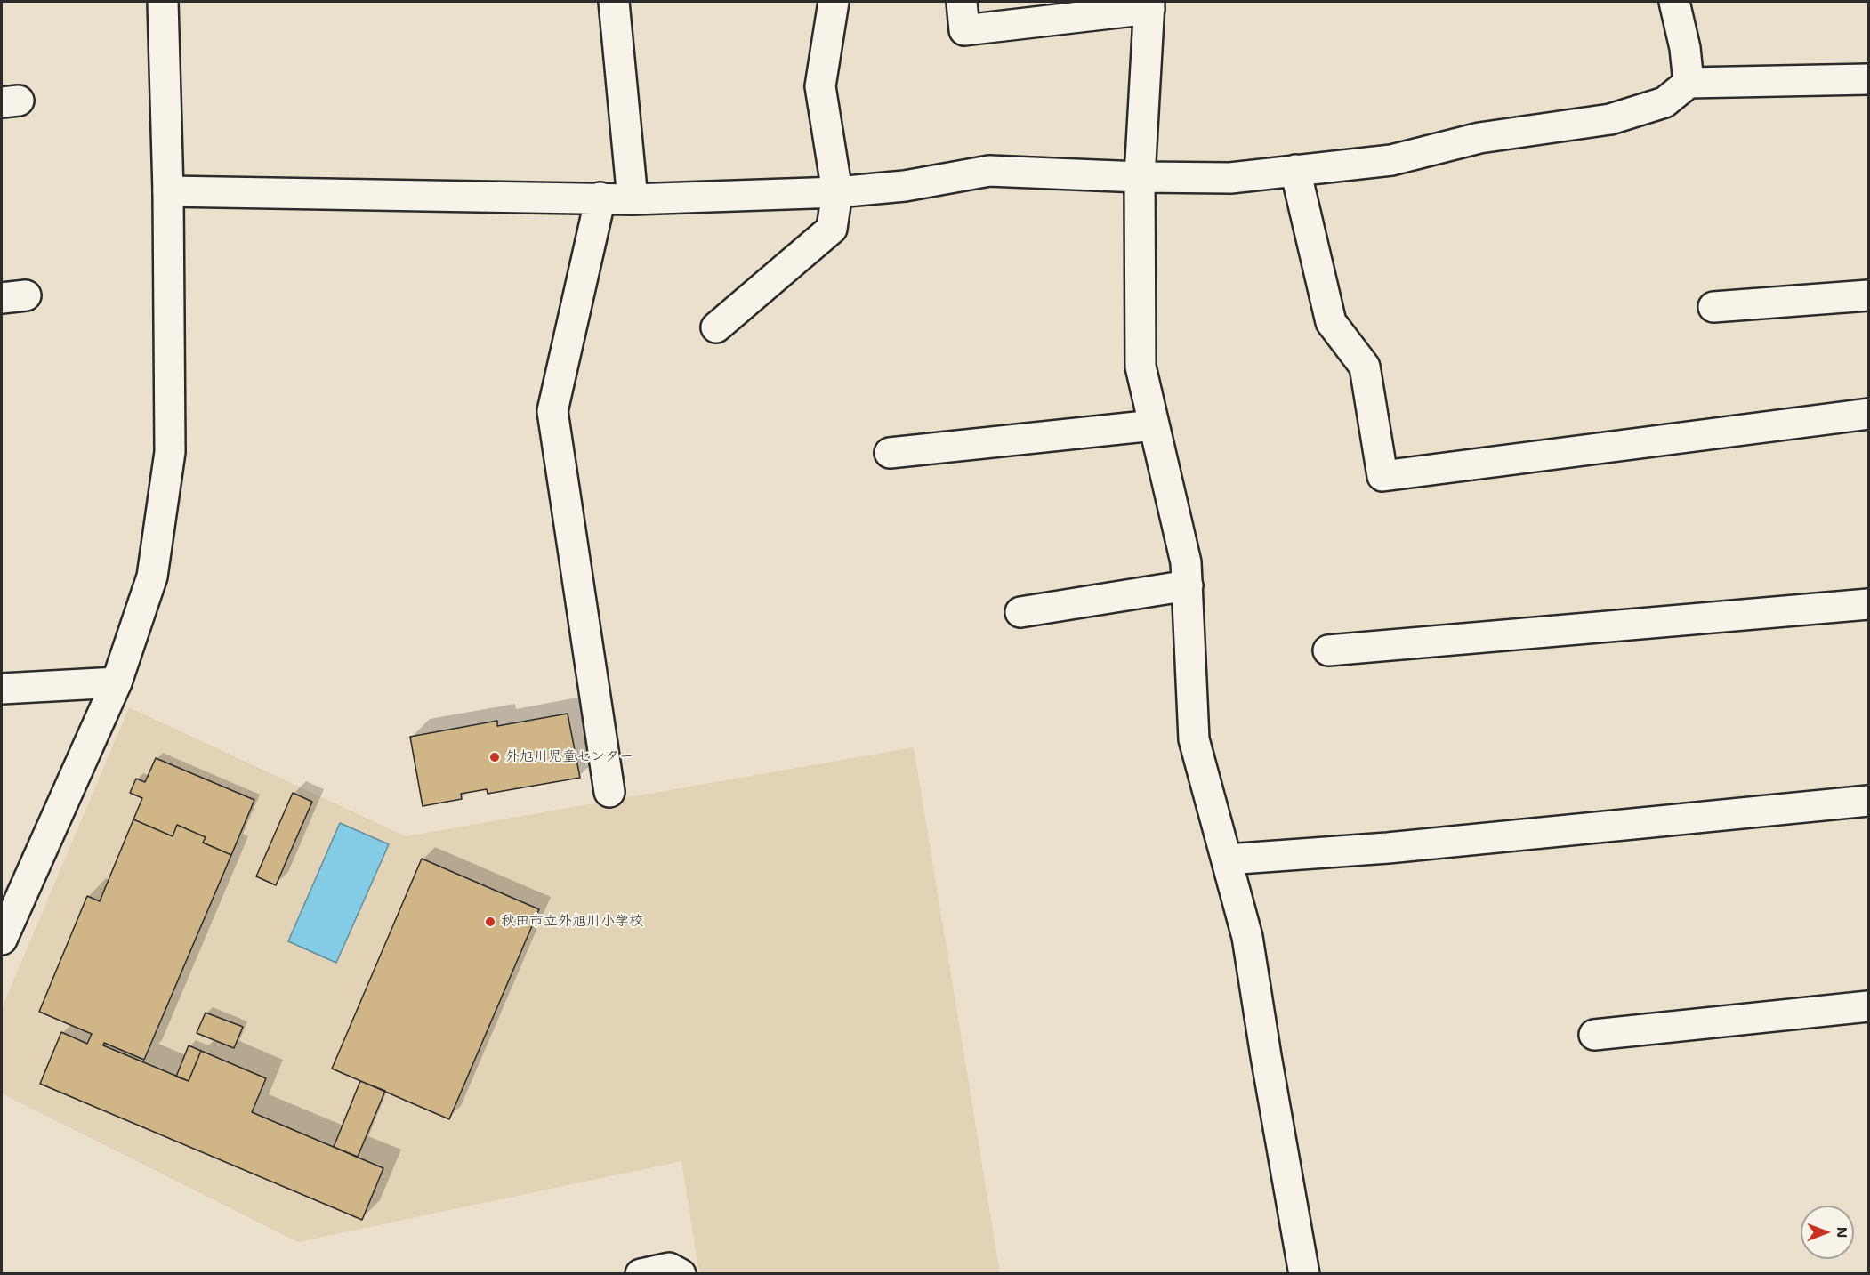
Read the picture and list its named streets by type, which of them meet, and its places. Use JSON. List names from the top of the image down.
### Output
{
  "places": ["外旭川児童センター", "秋田市立外旭川小学校"],
  "north": "right"
}
